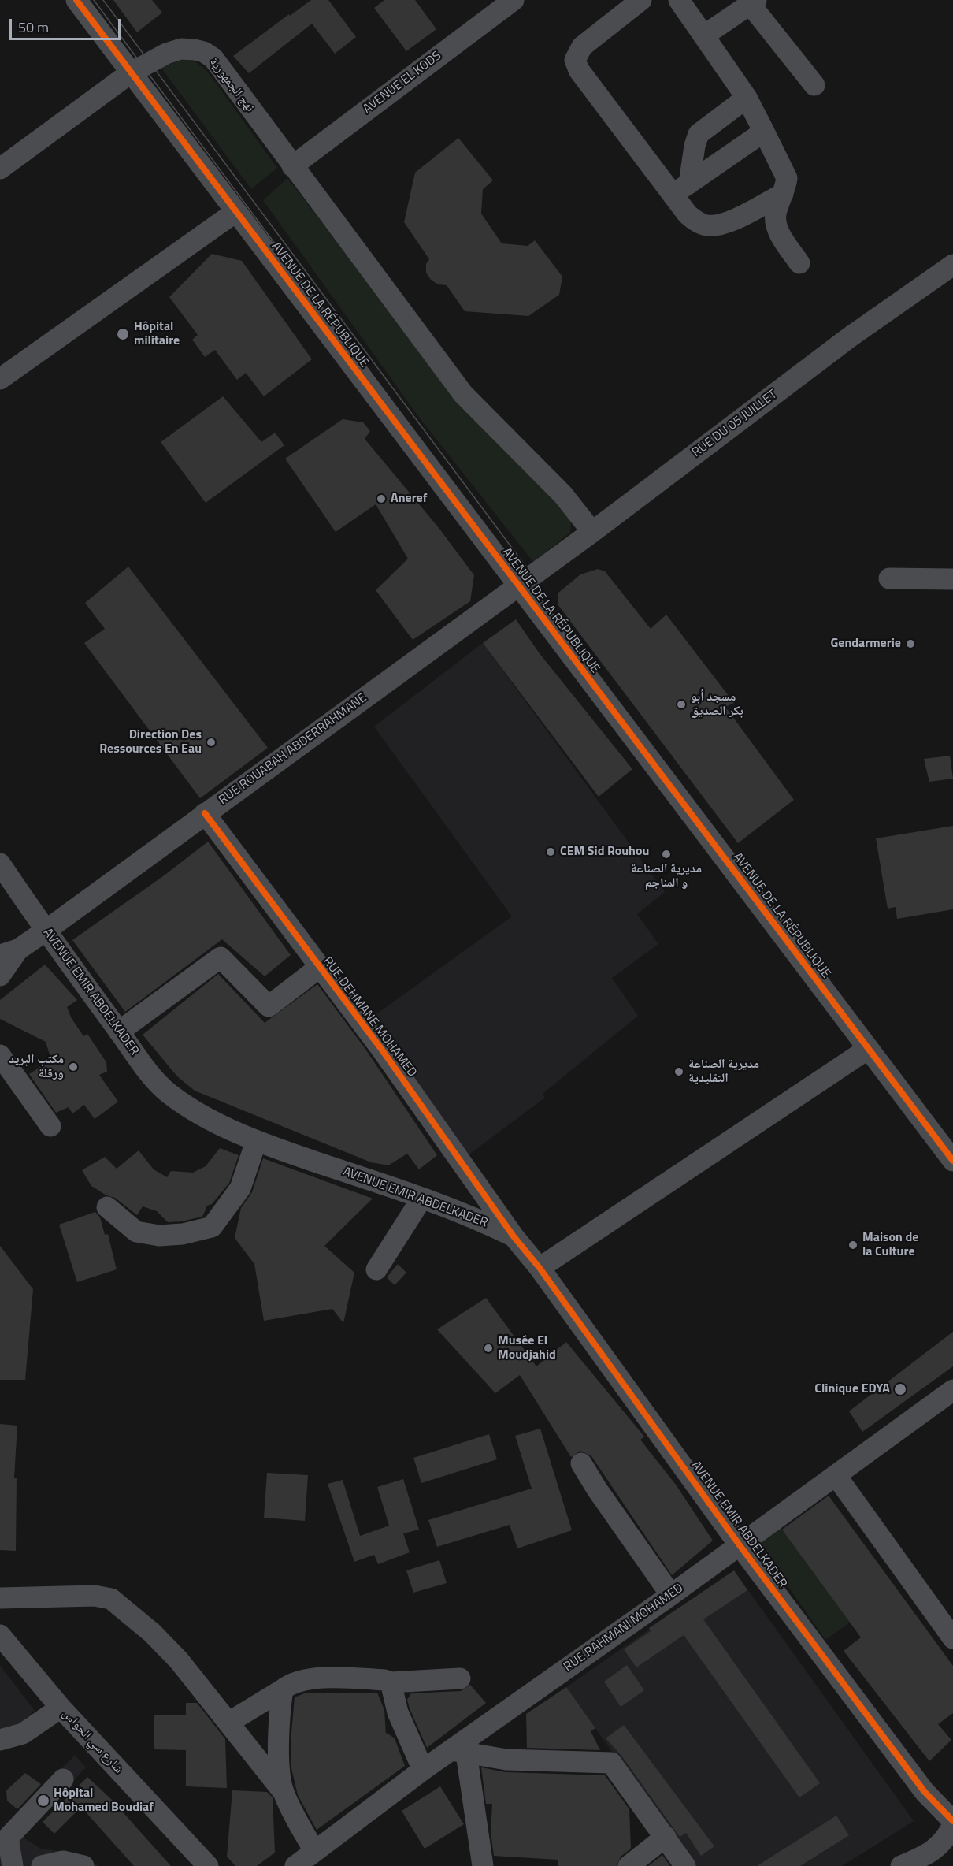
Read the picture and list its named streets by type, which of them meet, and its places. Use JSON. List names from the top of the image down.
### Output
{
  "streets": {
    "street": [
      "AVENUE EL KODS",
      "نهج الجمهورية",
      "AVENUE DE LA RÉPUBLIQUE",
      "RUE DU 05 JUILLET",
      "RUE ROUABAH ABDERRAHMANE",
      "AVENUE EMIR ABDELKADER",
      "RUE DEHMANE MOHAMED",
      "RUE RAHMANI MOHAMED",
      "شارع سي الحواس"
    ]
  },
  "crossings": [
    ["AVENUE EL KODS", "نهج الجمهورية"],
    ["نهج الجمهورية", "AVENUE DE LA RÉPUBLIQUE"],
    ["نهج الجمهورية", "RUE DU 05 JUILLET"],
    ["AVENUE DE LA RÉPUBLIQUE", "RUE DU 05 JUILLET"],
    ["AVENUE DE LA RÉPUBLIQUE", "RUE ROUABAH ABDERRAHMANE"],
    ["RUE DU 05 JUILLET", "RUE ROUABAH ABDERRAHMANE"],
    ["RUE ROUABAH ABDERRAHMANE", "AVENUE EMIR ABDELKADER"],
    ["RUE ROUABAH ABDERRAHMANE", "RUE DEHMANE MOHAMED"],
    ["AVENUE EMIR ABDELKADER", "RUE DEHMANE MOHAMED"],
    ["AVENUE EMIR ABDELKADER", "RUE RAHMANI MOHAMED"]
  ],
  "places": [
    "Hôpital militaire",
    "Aneref",
    "Gendarmerie",
    "مسجد أبو بكر الصديق",
    "Direction Des Ressources En Eau",
    "CEM Sid Rouhou",
    "مديرية الصناعة و المناجم",
    "مكتب البريد ورقلة",
    "مديرية الصناعة التقليدية",
    "Maison de la Culture",
    "Musée El Moudjahid",
    "Clinique EDYA",
    "Hôpital Mohamed Boudiaf"
  ],
  "scale_bar": "50 m"
}
